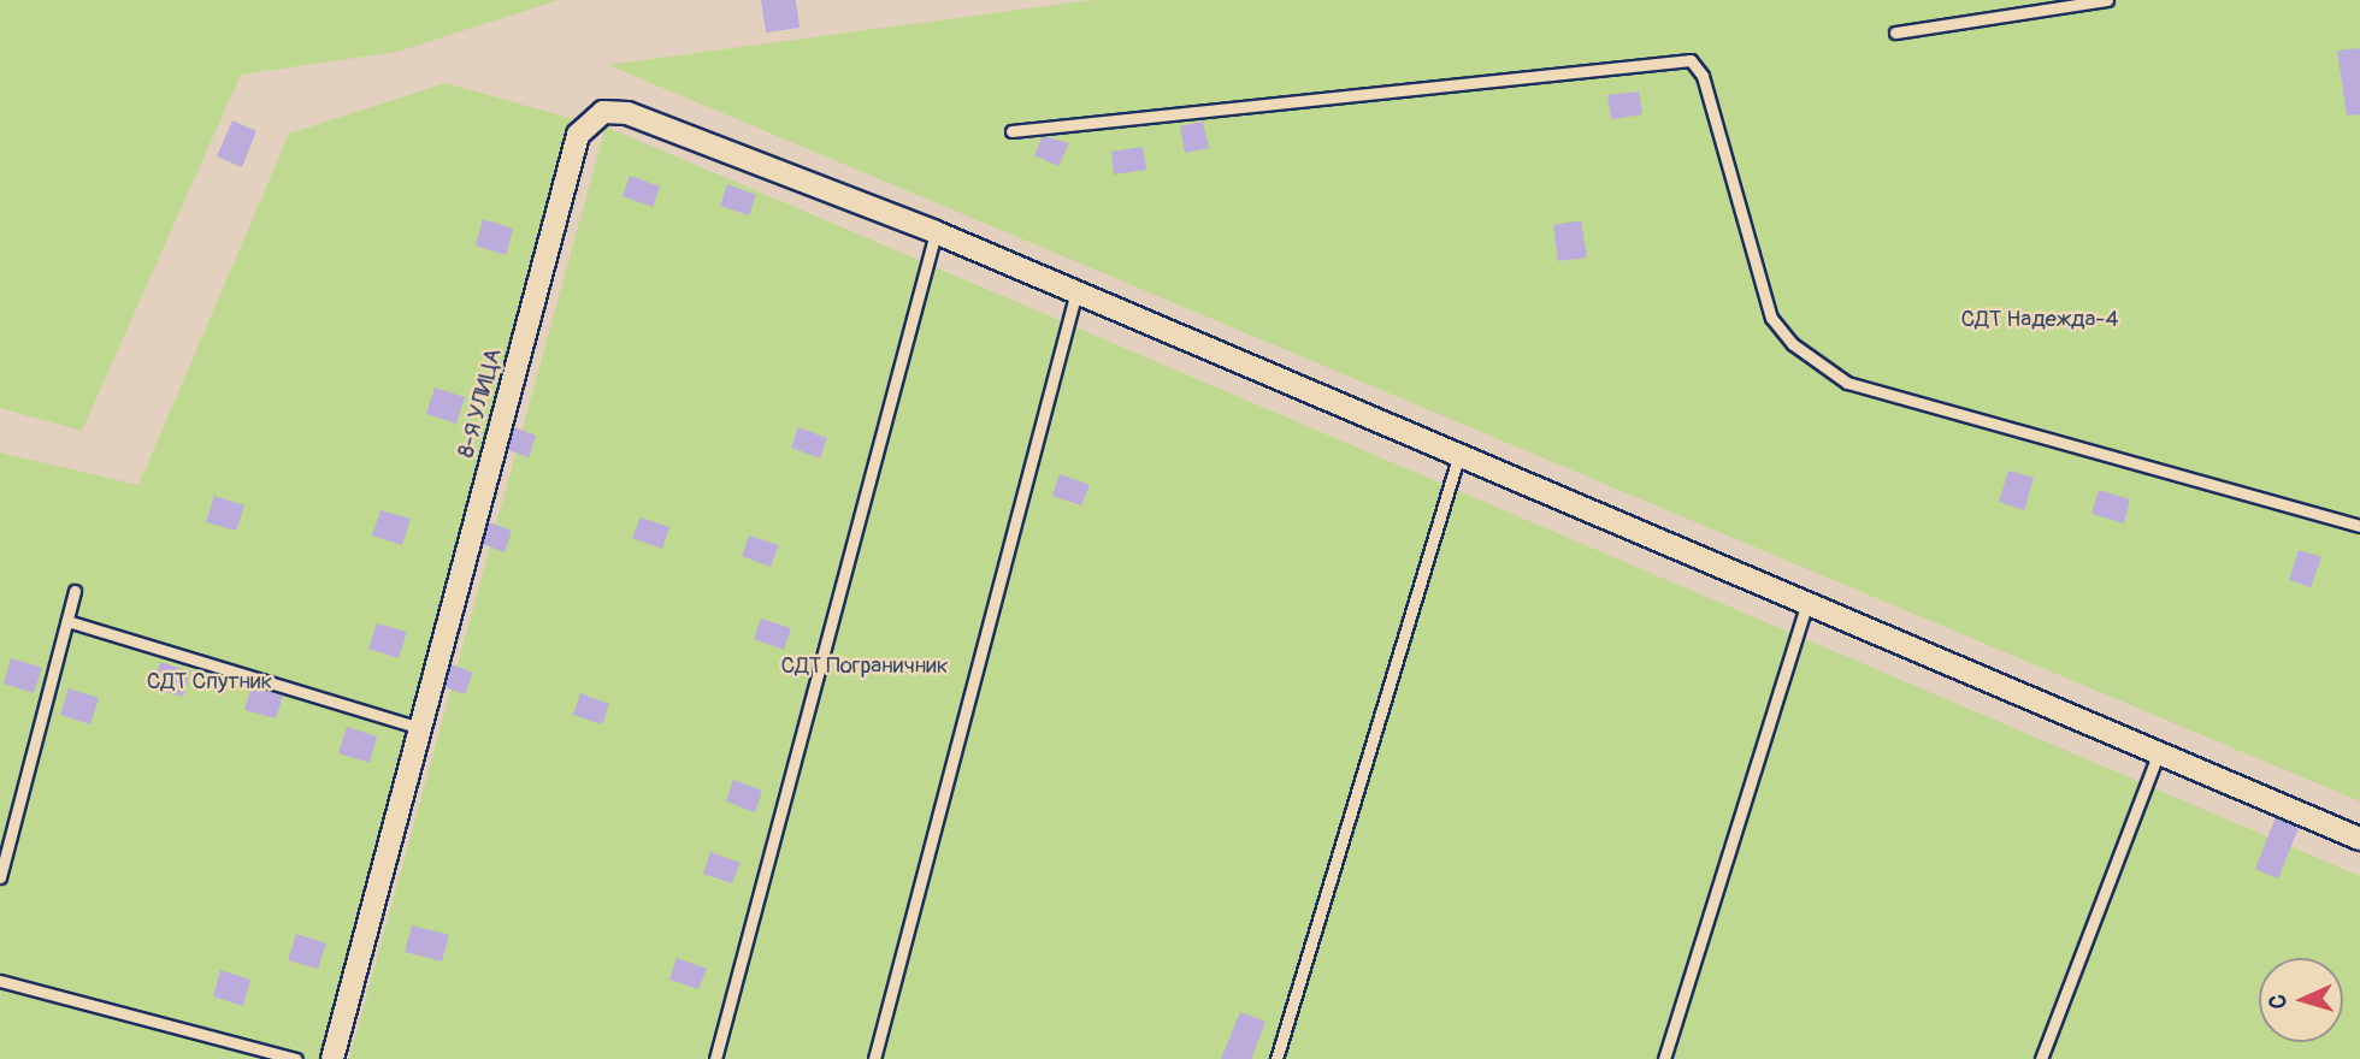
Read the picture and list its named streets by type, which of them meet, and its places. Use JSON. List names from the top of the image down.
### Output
{
  "streets": {
    "street": ["8-Я УЛИЦА"]
  },
  "parks": ["СДТ Надежда-4", "СДТ Пограничник", "СДТ Спутник"],
  "north": "left"
}
